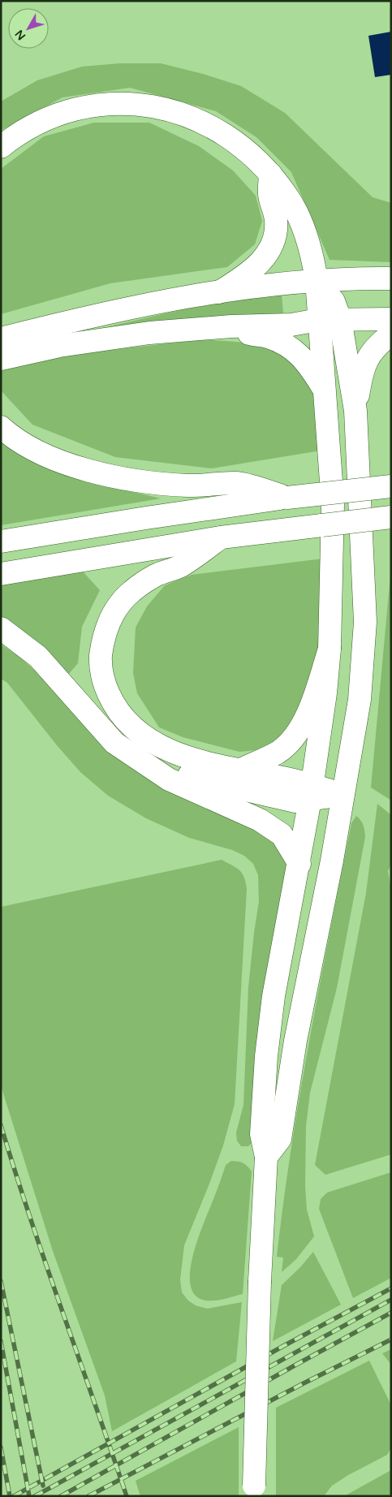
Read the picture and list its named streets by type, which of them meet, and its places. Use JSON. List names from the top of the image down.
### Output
{
  "north": "bottom left"
}
